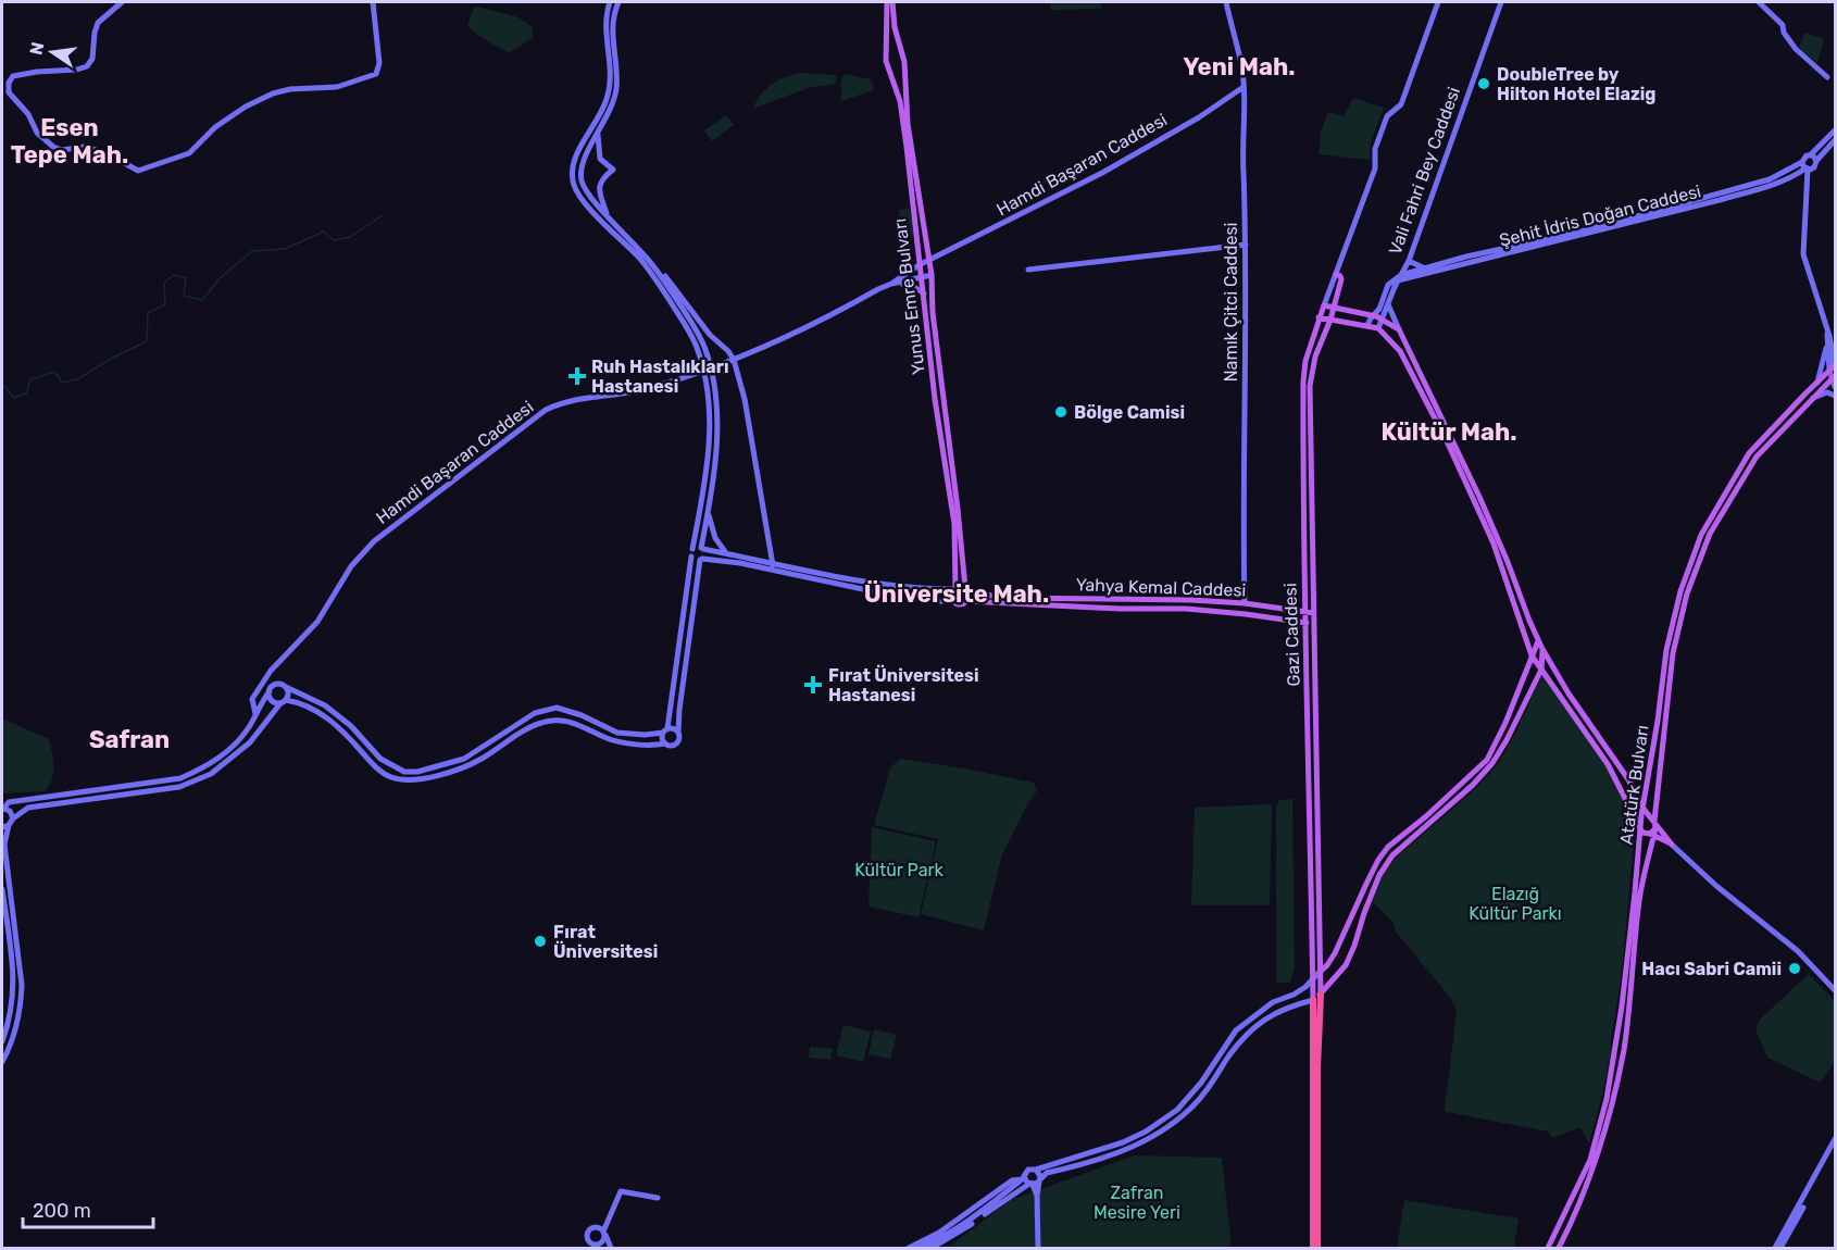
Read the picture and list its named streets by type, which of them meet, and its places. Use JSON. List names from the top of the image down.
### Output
{
  "streets": {
    "main road": [
      "Hamdi Başaran Caddesi",
      "Vali Fahri Bey Caddesi",
      "Şehit İdris Doğan Caddesi",
      "Yunus Emre Bulvarı",
      "Namık Çitci Caddesi",
      "Yahya Kemal Caddesi",
      "Gazi Caddesi",
      "Atatürk Bulvarı"
    ]
  },
  "crossings": [
    ["Hamdi Başaran Caddesi", "Yunus Emre Bulvarı"],
    ["Hamdi Başaran Caddesi", "Namık Çitci Caddesi"],
    ["Vali Fahri Bey Caddesi", "Şehit İdris Doğan Caddesi"],
    ["Yunus Emre Bulvarı", "Yahya Kemal Caddesi"],
    ["Namık Çitci Caddesi", "Yahya Kemal Caddesi"],
    ["Yahya Kemal Caddesi", "Gazi Caddesi"]
  ],
  "districts": [
    "Yeni Mah.",
    "Esen Tepe Mah.",
    "Kültür Mah.",
    "Üniversite Mah.",
    "Safran"
  ],
  "parks": ["Kültür Park", "Elazığ Kültür Parkı", "Zafran Mesire Yeri"],
  "places": {
    "other": [
      "DoubleTree by Hilton Hotel Elazig",
      "Bölge Camisi",
      "Fırat Üniversitesi",
      "Hacı Sabri Camii"
    ],
    "health": ["Ruh Hastalıkları Hastanesi", "Fırat Üniversitesi Hastanesi"]
  },
  "scale_bar": "200 m",
  "north": "left"
}
